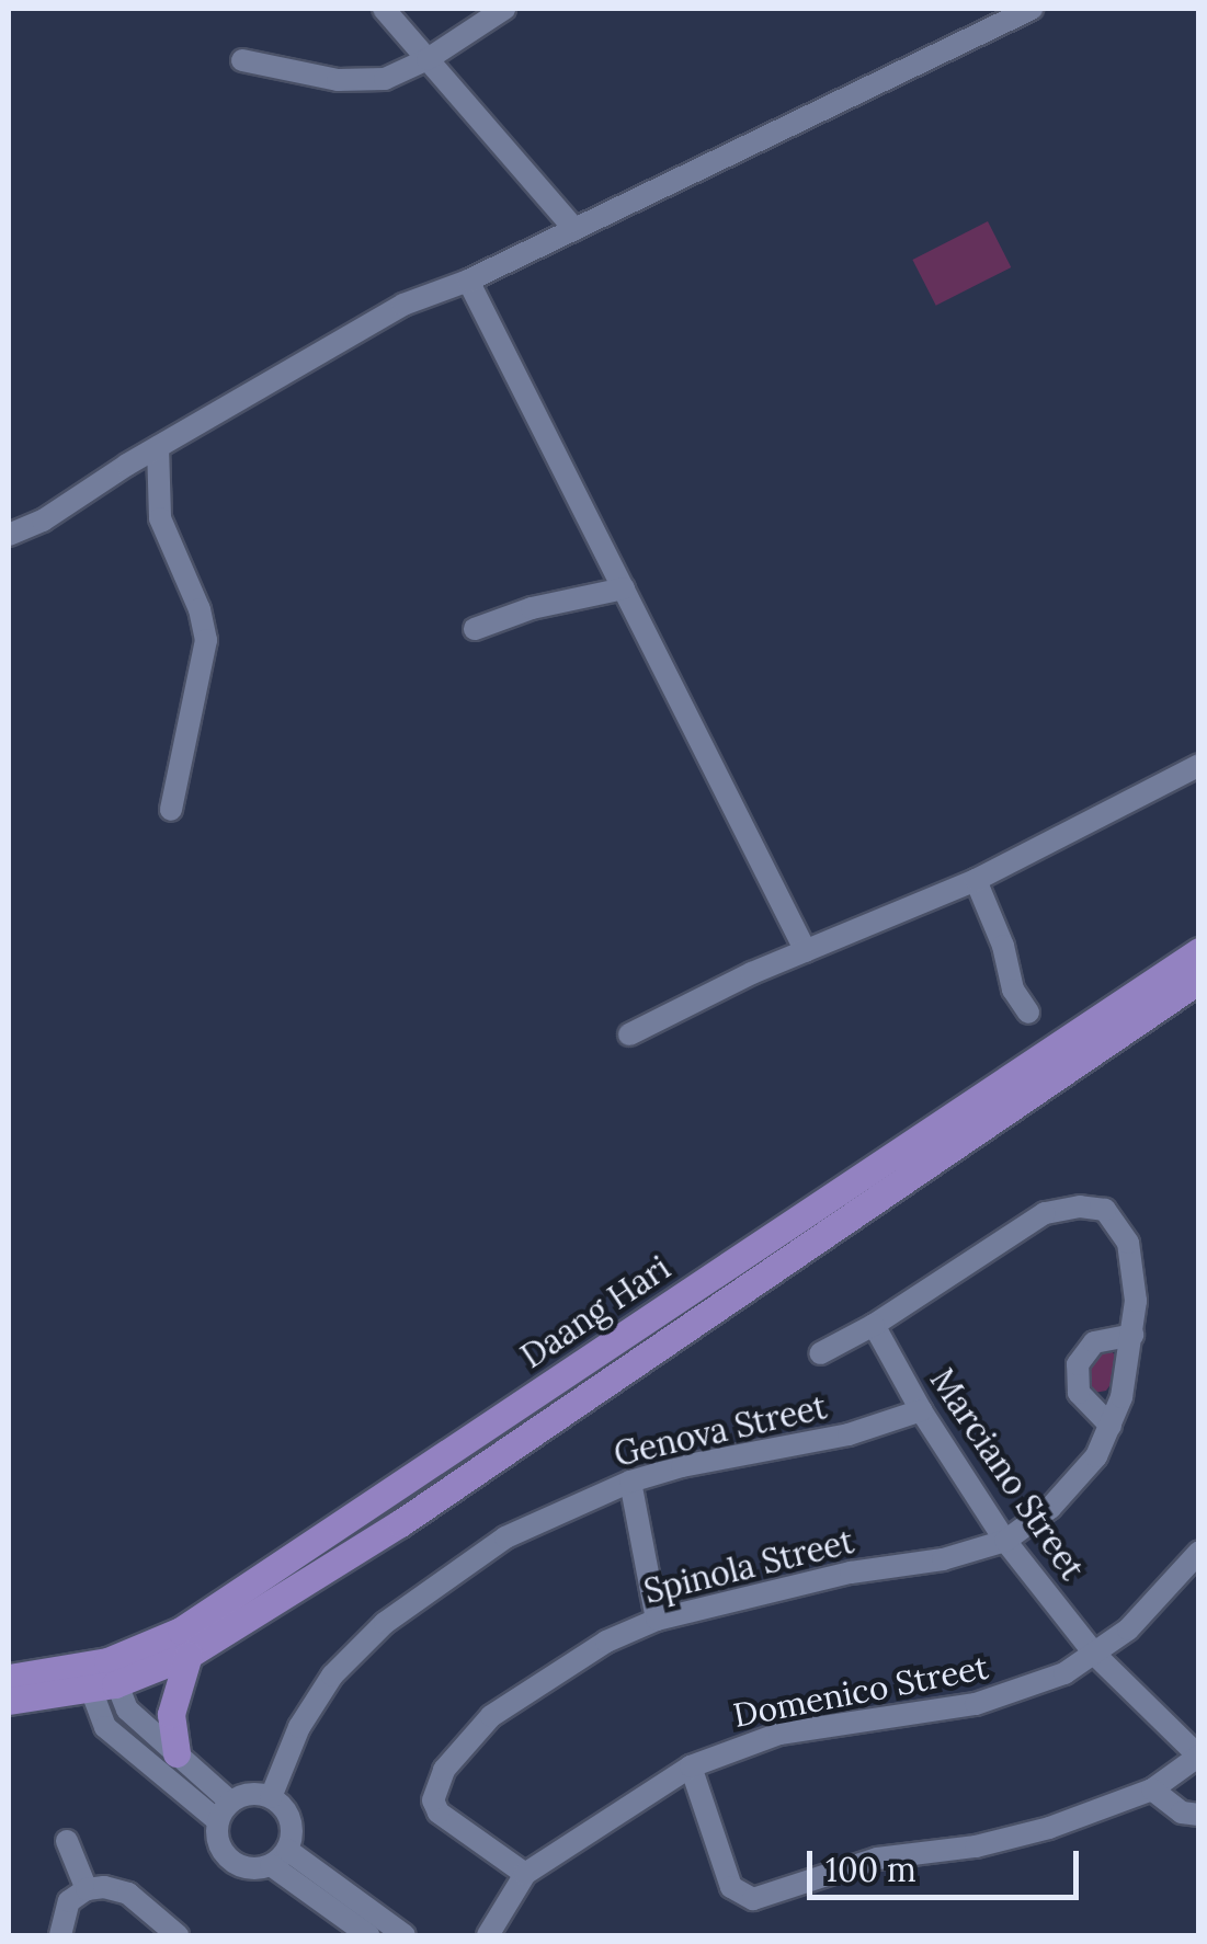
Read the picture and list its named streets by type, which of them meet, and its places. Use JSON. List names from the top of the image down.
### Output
{
  "streets": {
    "main road": ["Daang Hari"],
    "street": [
      "Genova Street",
      "Marciano Street",
      "Spinola Street",
      "Domenico Street"
    ]
  },
  "crossings": [
    ["Genova Street", "Marciano Street"],
    ["Marciano Street", "Spinola Street"],
    ["Marciano Street", "Domenico Street"],
    ["Spinola Street", "Domenico Street"]
  ],
  "scale_bar": "100 m"
}
